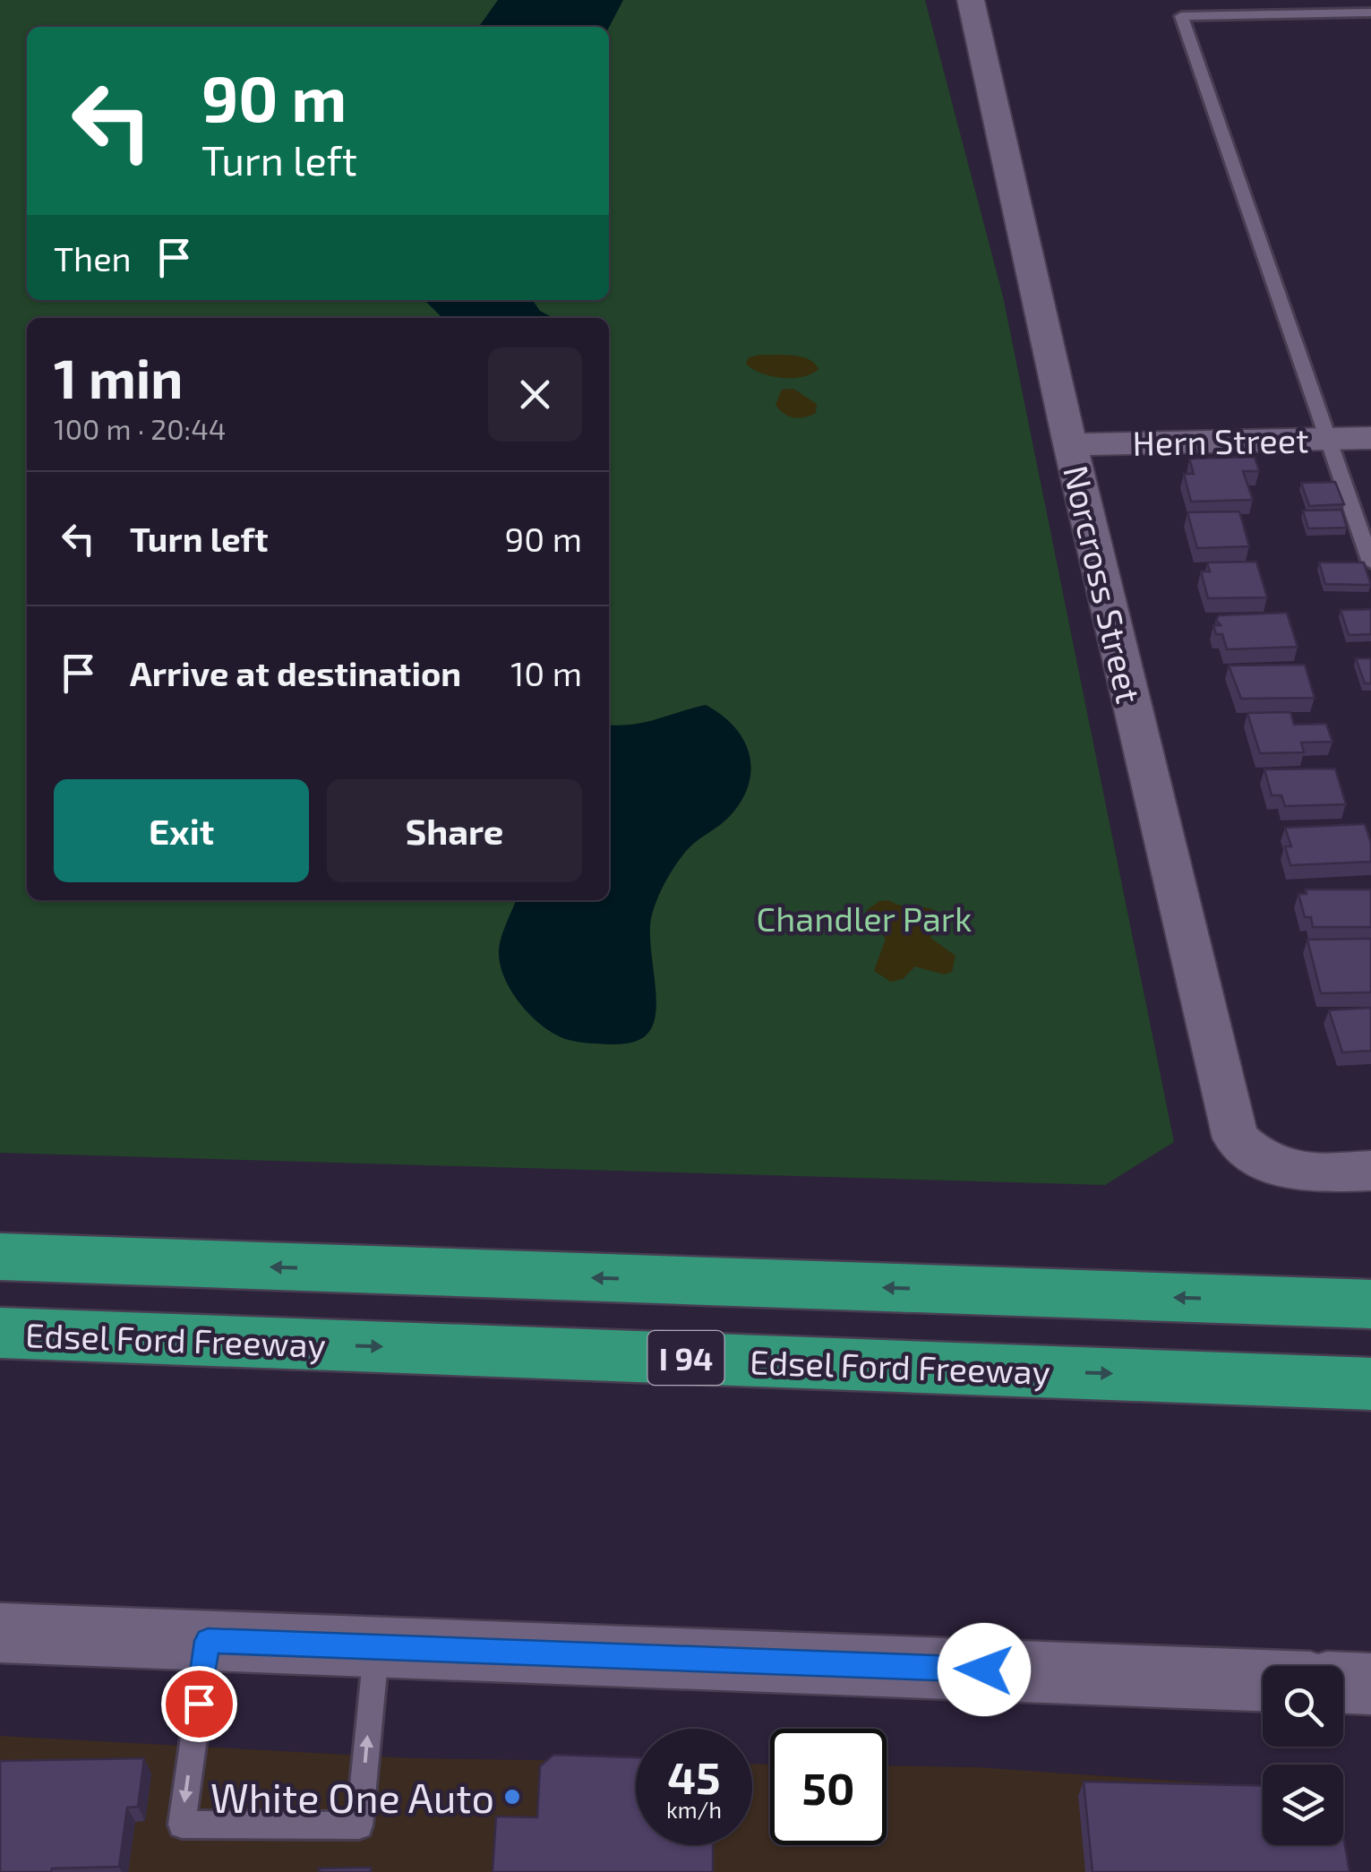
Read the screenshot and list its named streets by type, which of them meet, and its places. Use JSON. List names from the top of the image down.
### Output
{
  "streets": {
    "highway": ["Edsel Ford Freeway", "I 94"],
    "street": ["Hern Street", "Norcross Street"]
  },
  "crossings": [
    ["Hern Street", "Norcross Street"]
  ],
  "parks": ["Chandler Park"],
  "places": ["White One Auto"],
  "page": {
    "turn": ["90 m", "Turn left"],
    "then": "Then",
    "heading": ["1 min", "100 m · 20:44"],
    "list": [
      {
        "name": "Turn left",
        "value": "90 m"
      },
      {
        "name": "Arrive at destination",
        "value": "10 m"
      }
    ],
    "buttons": ["Exit", "Share"],
    "speed": "45 km/h",
    "limit": "50"
  }
}
